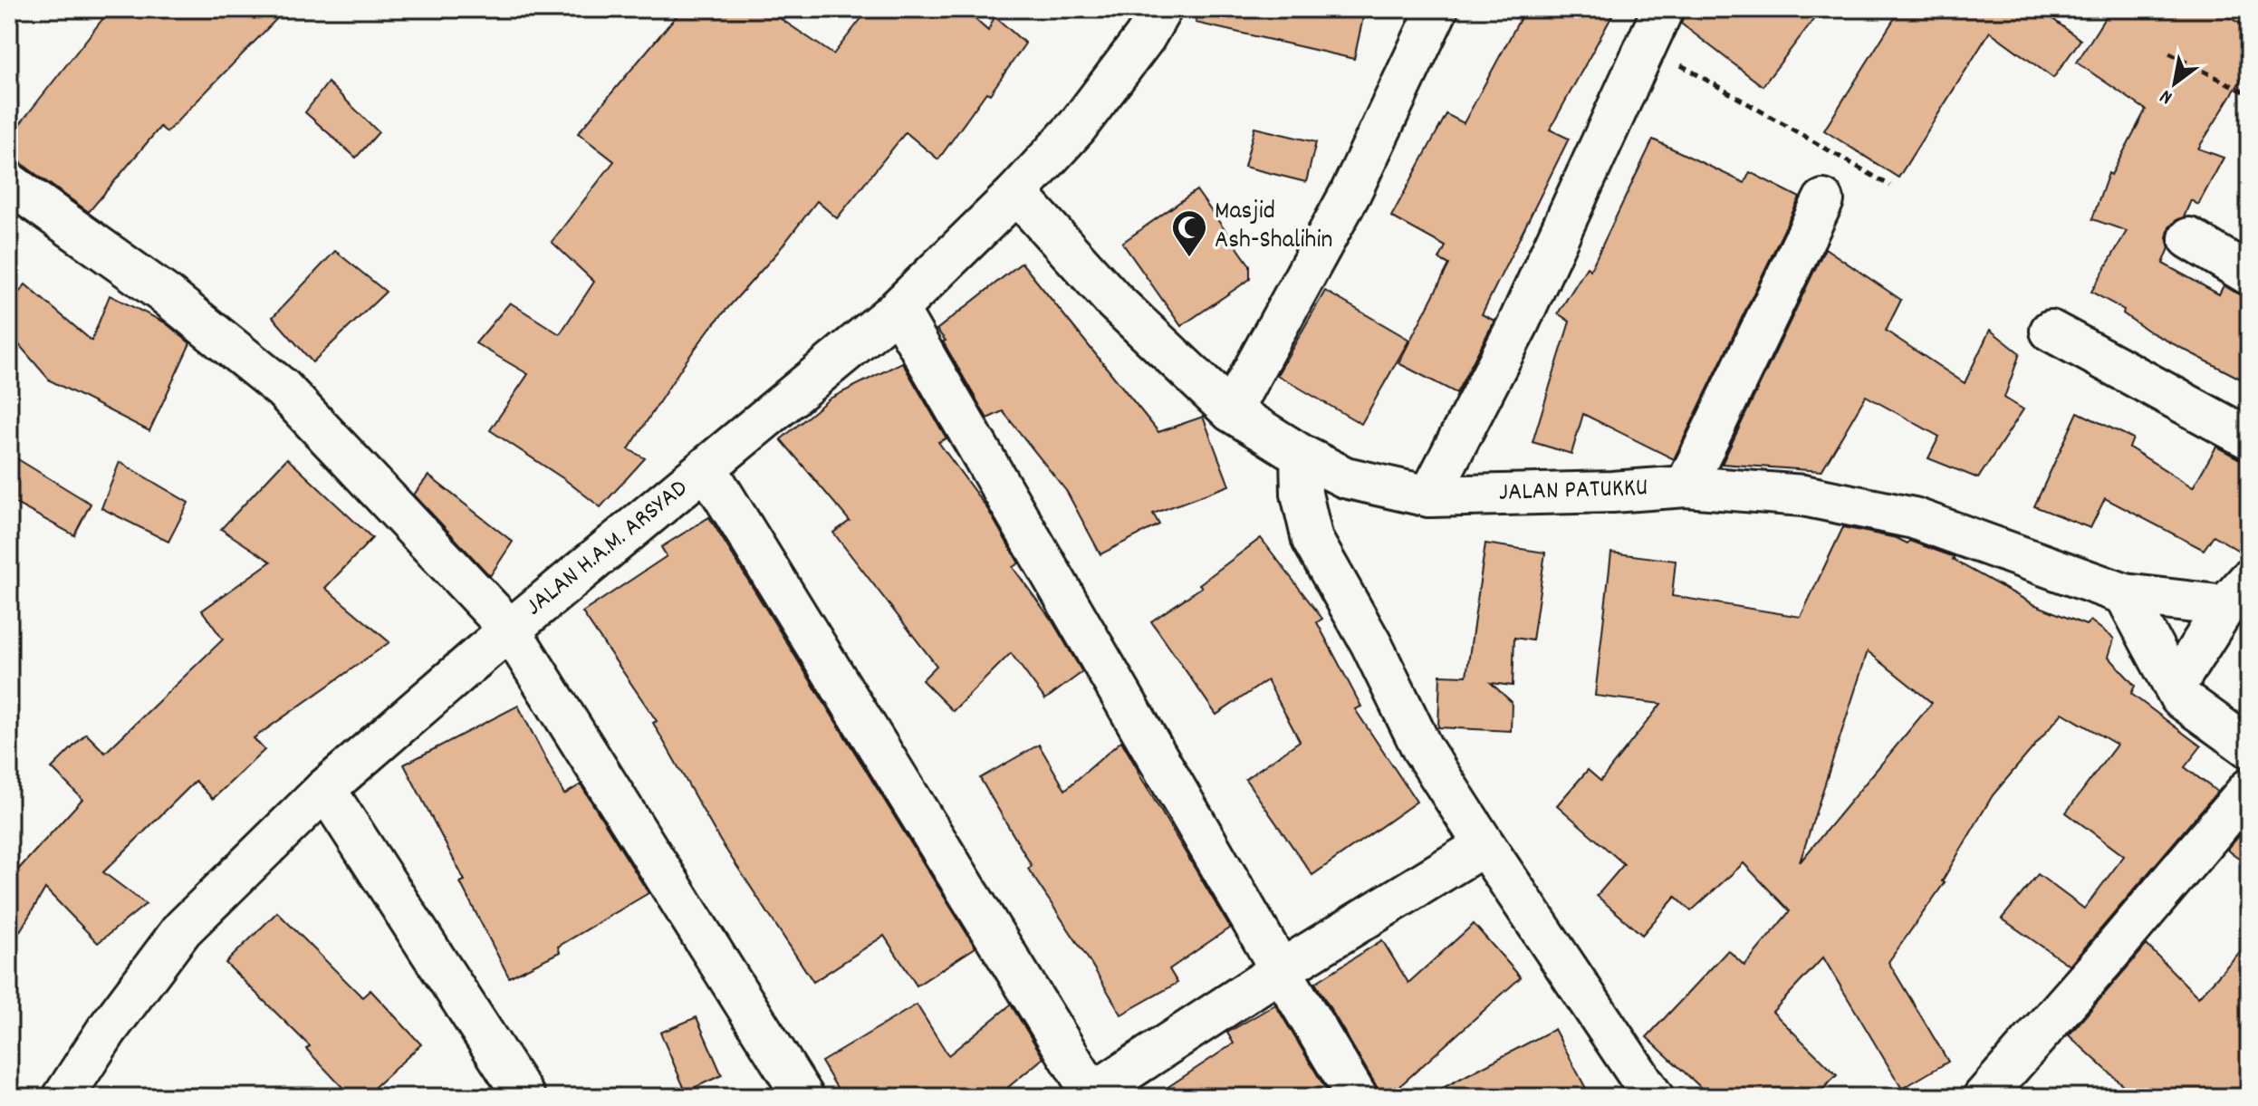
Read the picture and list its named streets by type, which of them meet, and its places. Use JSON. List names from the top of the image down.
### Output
{
  "streets": {
    "main road": ["JALAN PATUKKU", "JALAN H.A.M. ARSYAD"]
  },
  "crossings": [
    ["JALAN PATUKKU", "JALAN H.A.M. ARSYAD"]
  ],
  "places": {
    "mosque": ["Masjid Ash-Shalihin"]
  },
  "north": "bottom left"
}
